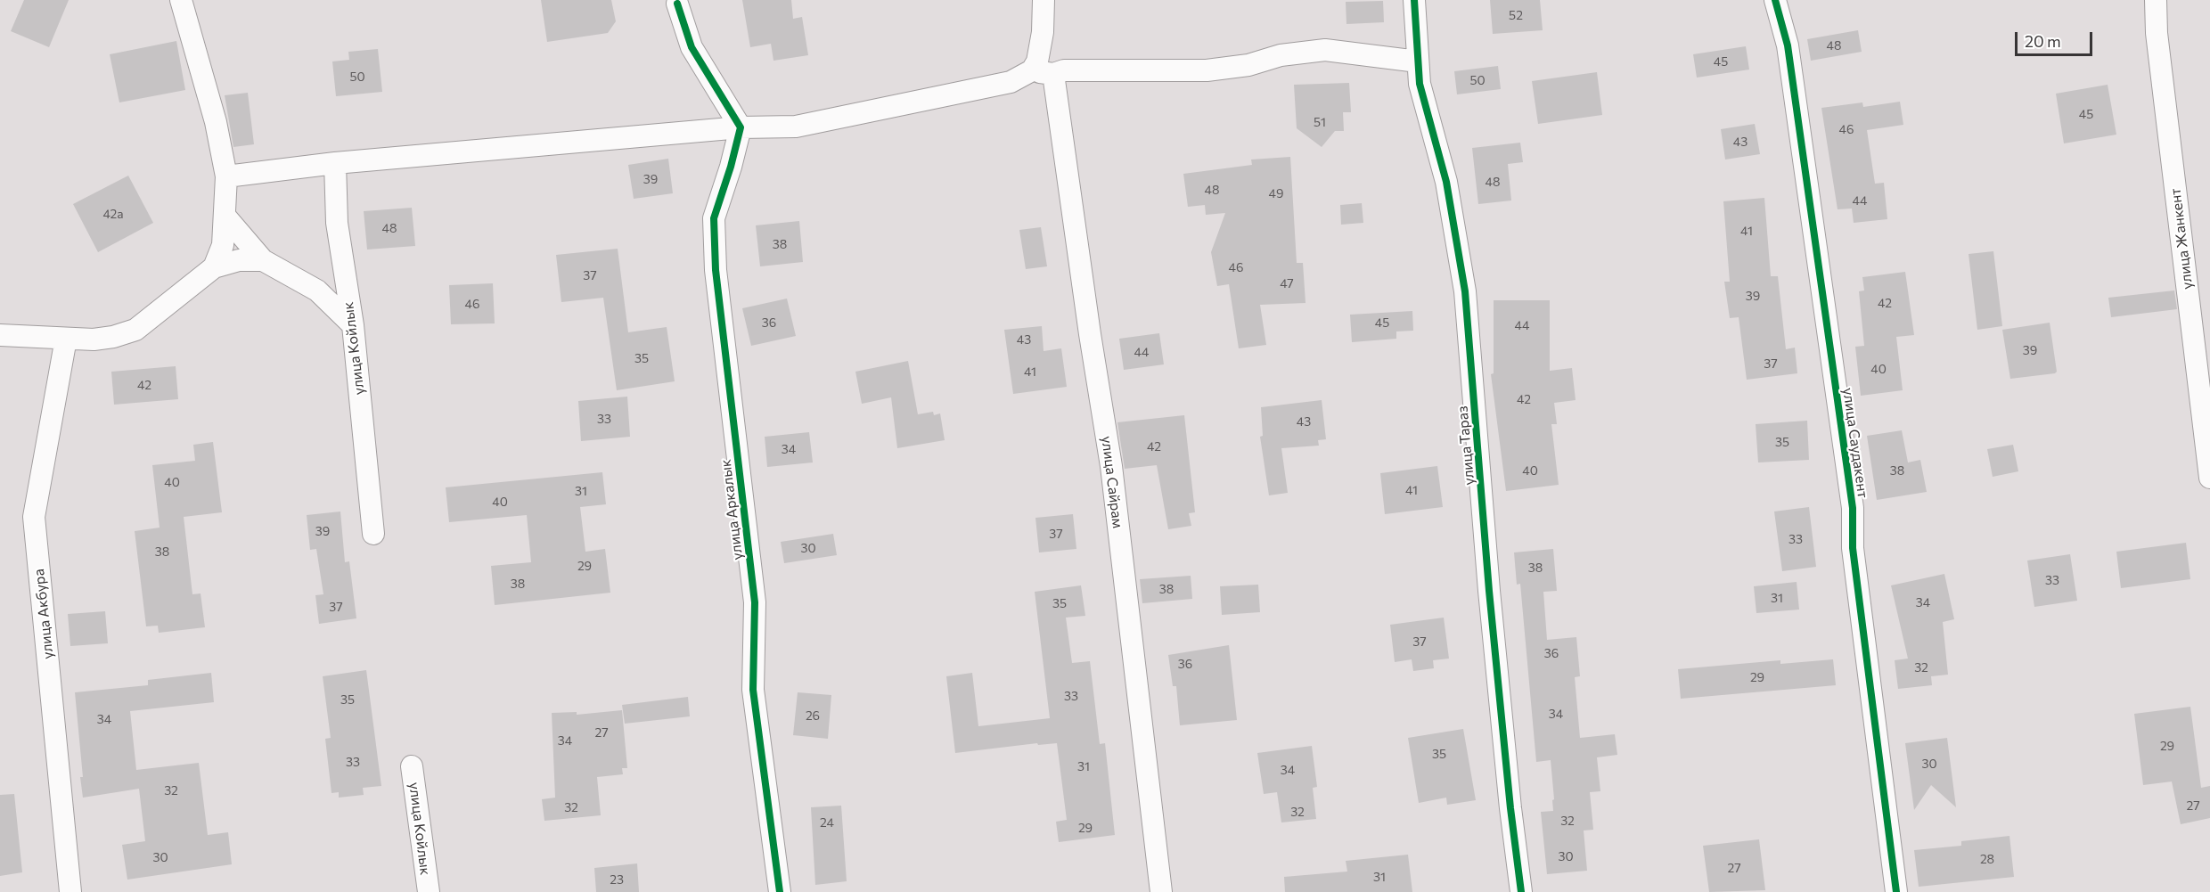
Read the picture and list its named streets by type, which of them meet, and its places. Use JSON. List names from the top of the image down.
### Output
{
  "streets": {
    "street": [
      "улица Жанкент",
      "улица Койлык",
      "улица Саудакент",
      "улица Тараз",
      "улица Сайрам",
      "улица Аркалык",
      "улица Акбура"
    ]
  },
  "house_numbers": [
    "52",
    "48",
    "45",
    "50",
    "50",
    "45",
    "51",
    "46",
    "43",
    "39",
    "48",
    "48",
    "49",
    "44",
    "42а",
    "48",
    "41",
    "38",
    "46",
    "37",
    "47",
    "39",
    "42",
    "46",
    "36",
    "45",
    "44",
    "43",
    "39",
    "44",
    "35",
    "37",
    "40",
    "41",
    "42",
    "42",
    "33",
    "43",
    "35",
    "42",
    "34",
    "40",
    "38",
    "40",
    "41",
    "31",
    "40",
    "39",
    "37",
    "33",
    "30",
    "38",
    "29",
    "38",
    "33",
    "38",
    "38",
    "31",
    "34",
    "35",
    "37",
    "37",
    "36",
    "36",
    "32",
    "29",
    "33",
    "35",
    "34",
    "26",
    "34",
    "27",
    "34",
    "29",
    "35",
    "33",
    "30",
    "31",
    "34",
    "32",
    "27",
    "32",
    "32",
    "32",
    "24",
    "29",
    "30",
    "30",
    "28",
    "27",
    "31",
    "23"
  ],
  "scale_bar": "20 m"
}
